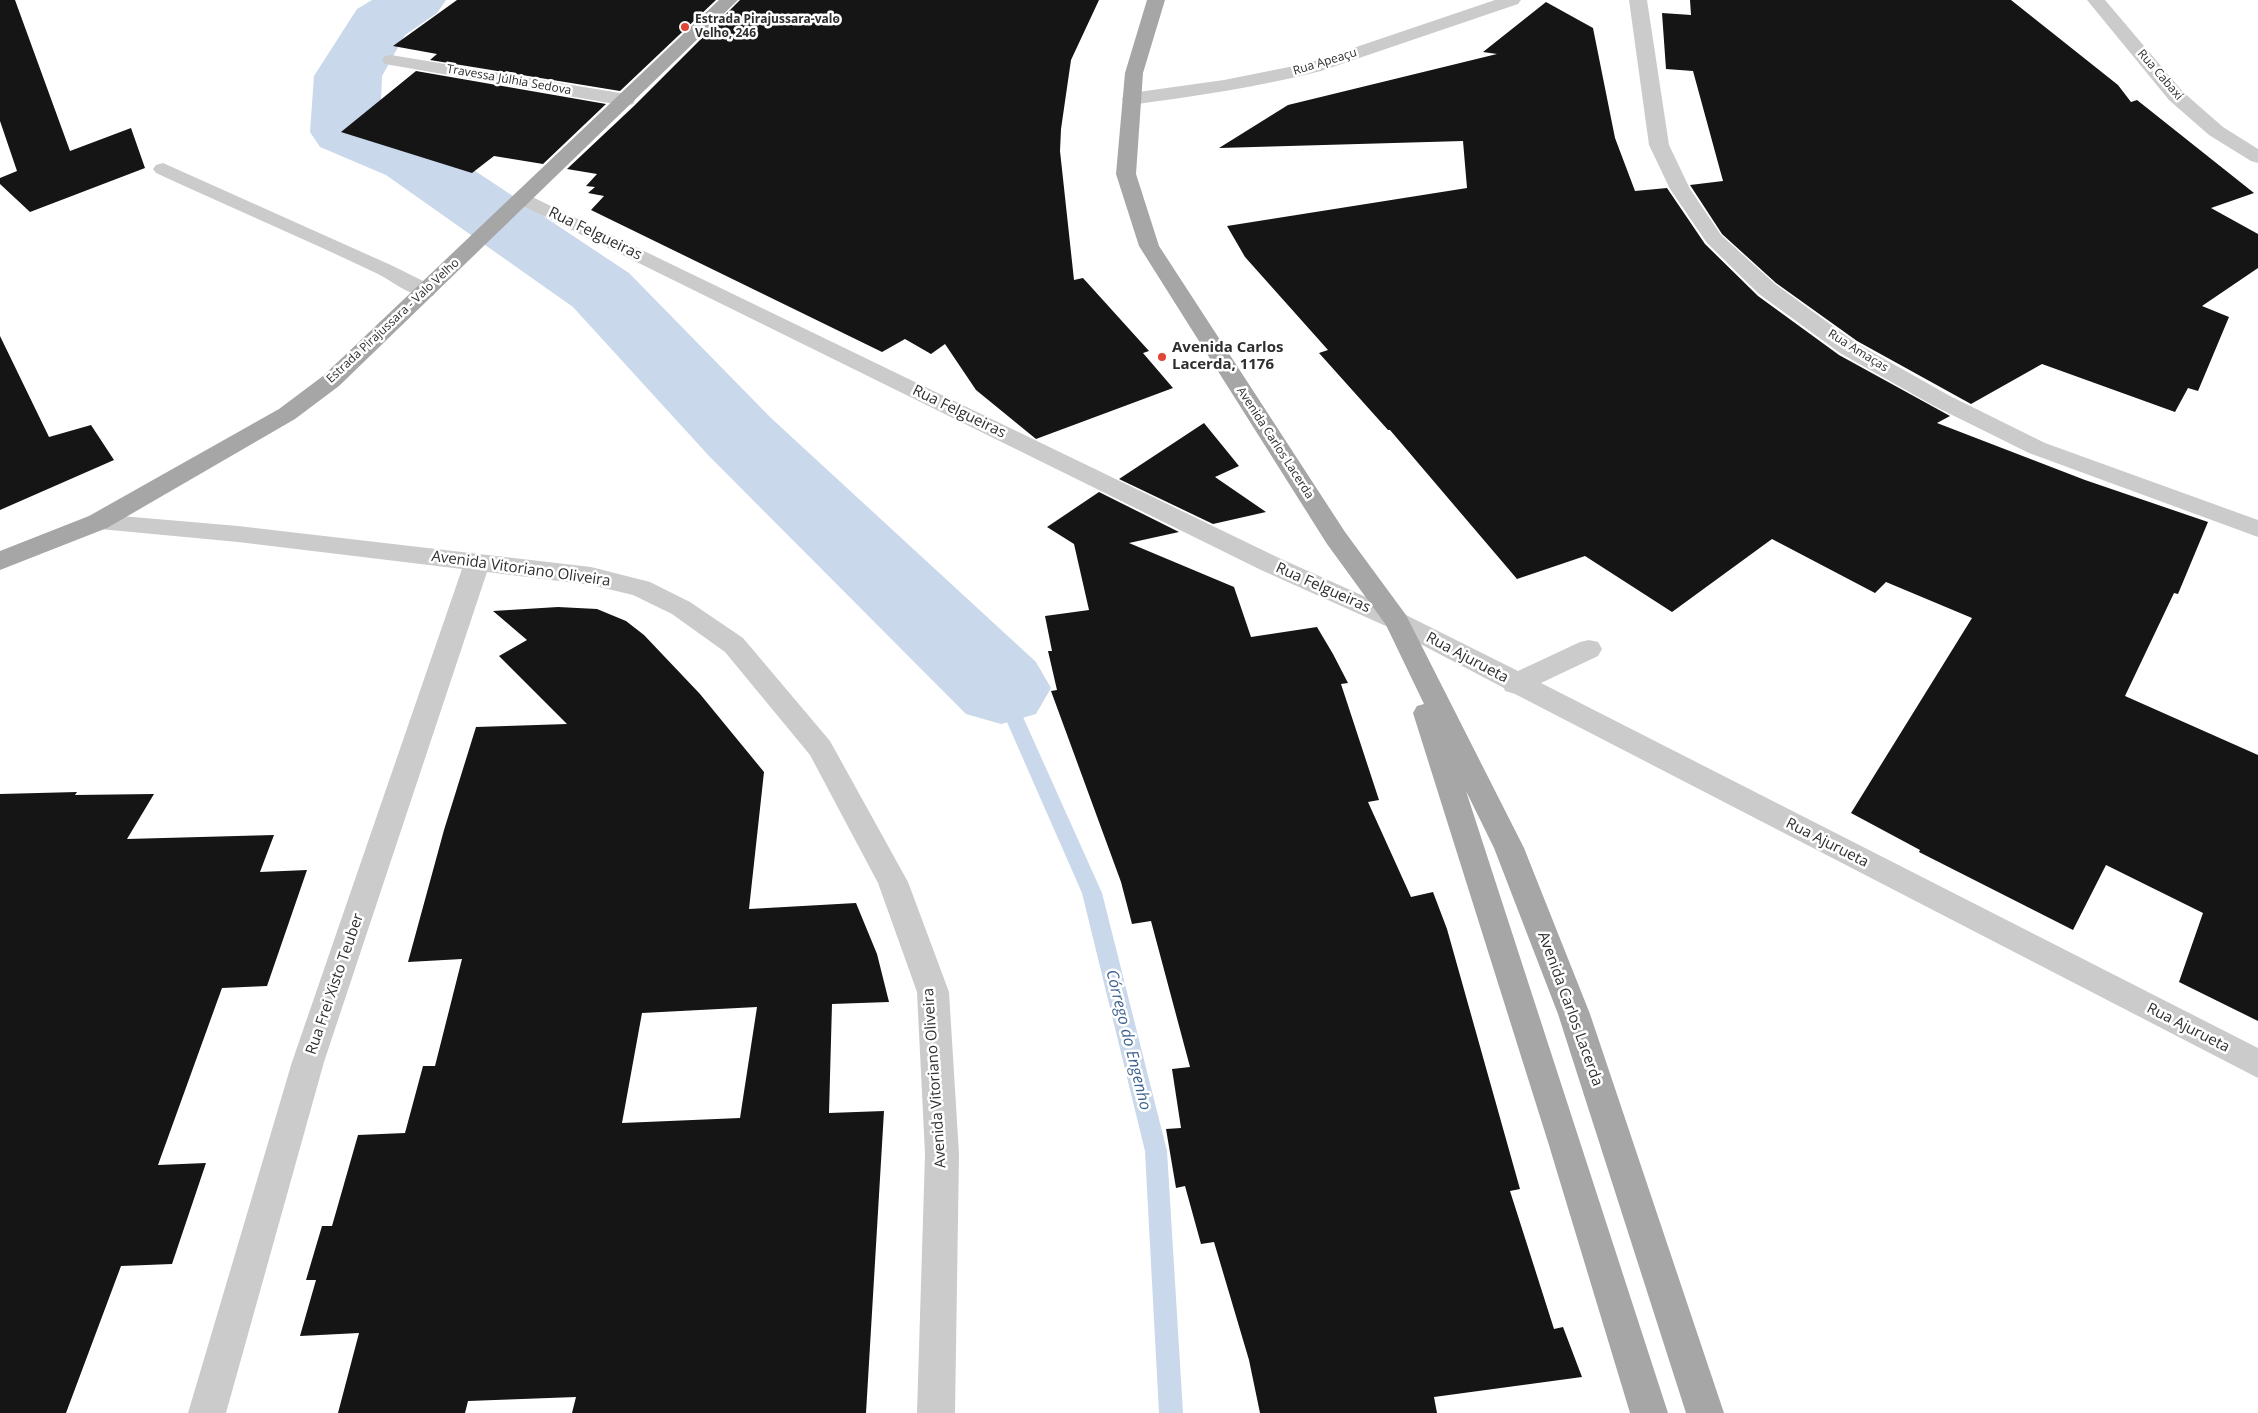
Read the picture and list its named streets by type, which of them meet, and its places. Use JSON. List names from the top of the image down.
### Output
{
  "streets": {
    "main road": ["Estrada Pirajussara - Valo Velho", "Avenida Carlos Lacerda"],
    "street": [
      "Rua Apeaçu",
      "Rua Cabaxi",
      "Travessa Júlhia Sedova",
      "Rua Felgueiras",
      "Rua Amaças",
      "Avenida Vitoriano Oliveira",
      "Rua Ajurueta",
      "Rua Frei Xisto Teuber"
    ]
  },
  "crossings": [
    ["Rua Apeaçu", "Avenida Carlos Lacerda"],
    ["Travessa Júlhia Sedova", "Estrada Pirajussara - Valo Velho"],
    ["Rua Felgueiras", "Estrada Pirajussara - Valo Velho"],
    ["Rua Felgueiras", "Avenida Carlos Lacerda"],
    ["Rua Felgueiras", "Rua Ajurueta"],
    ["Estrada Pirajussara - Valo Velho", "Avenida Vitoriano Oliveira"],
    ["Avenida Carlos Lacerda", "Rua Ajurueta"],
    ["Avenida Vitoriano Oliveira", "Rua Frei Xisto Teuber"]
  ],
  "water": ["Córrego do Engenho"],
  "places": ["Estrada Pirajussara-valo Velho, 246", "Avenida Carlos Lacerda, 1176"]
}
